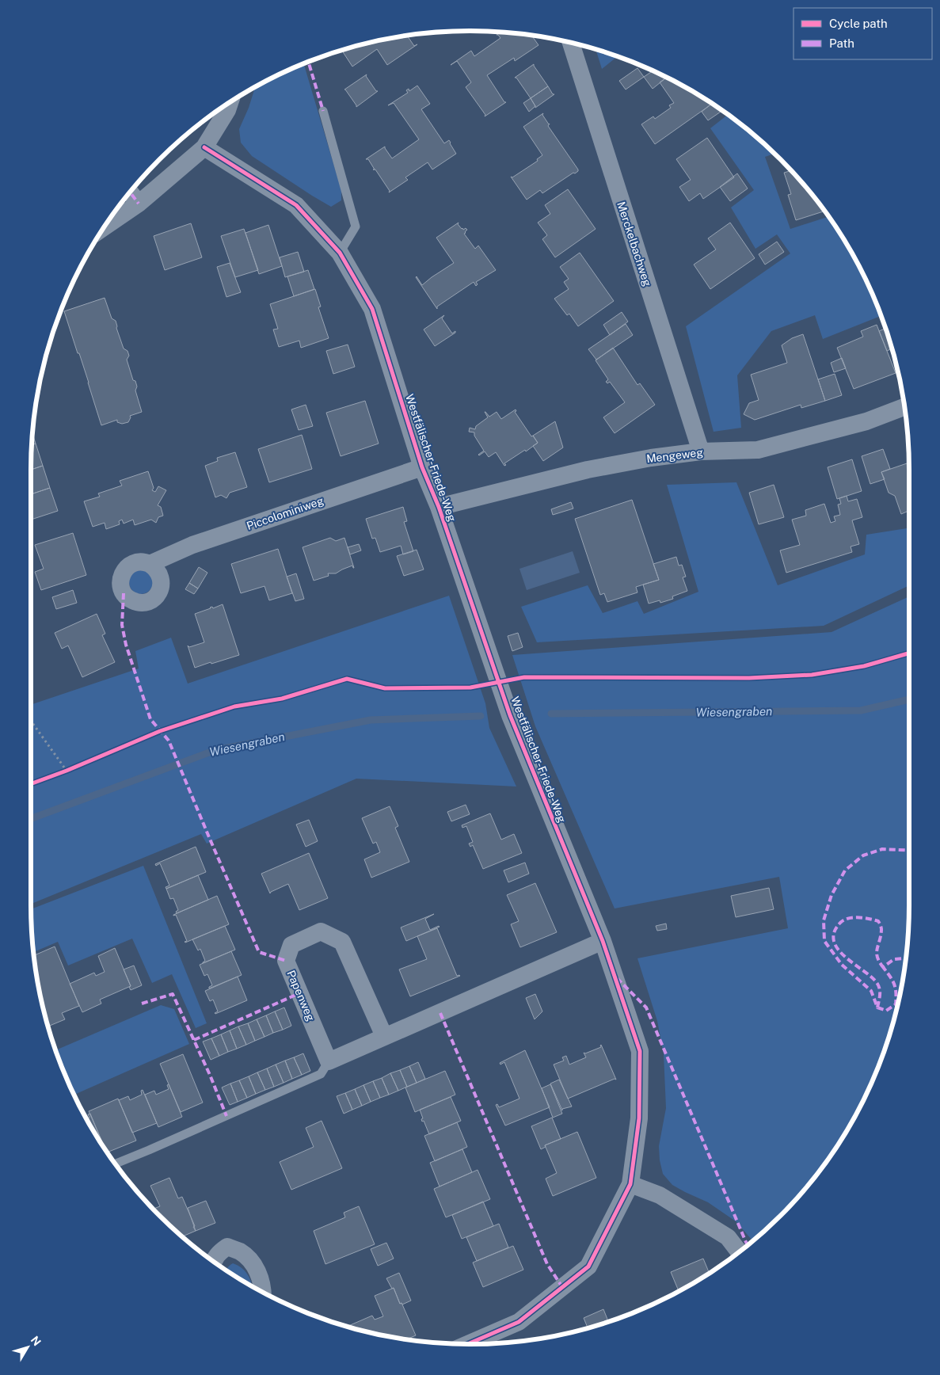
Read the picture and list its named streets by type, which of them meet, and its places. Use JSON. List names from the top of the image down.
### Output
{
  "streets": {
    "street": [
      "Merckelbachweg",
      "Mengeweg",
      "Westfälischer-Friede-Weg",
      "Piccolominiweg",
      "Papenweg"
    ]
  },
  "crossings": [
    ["Merckelbachweg", "Mengeweg"],
    ["Mengeweg", "Westfälischer-Friede-Weg"],
    ["Westfälischer-Friede-Weg", "Piccolominiweg"]
  ],
  "water": ["Wiesengraben"],
  "legend": ["Cycle path", "Path"],
  "north": "top right"
}
